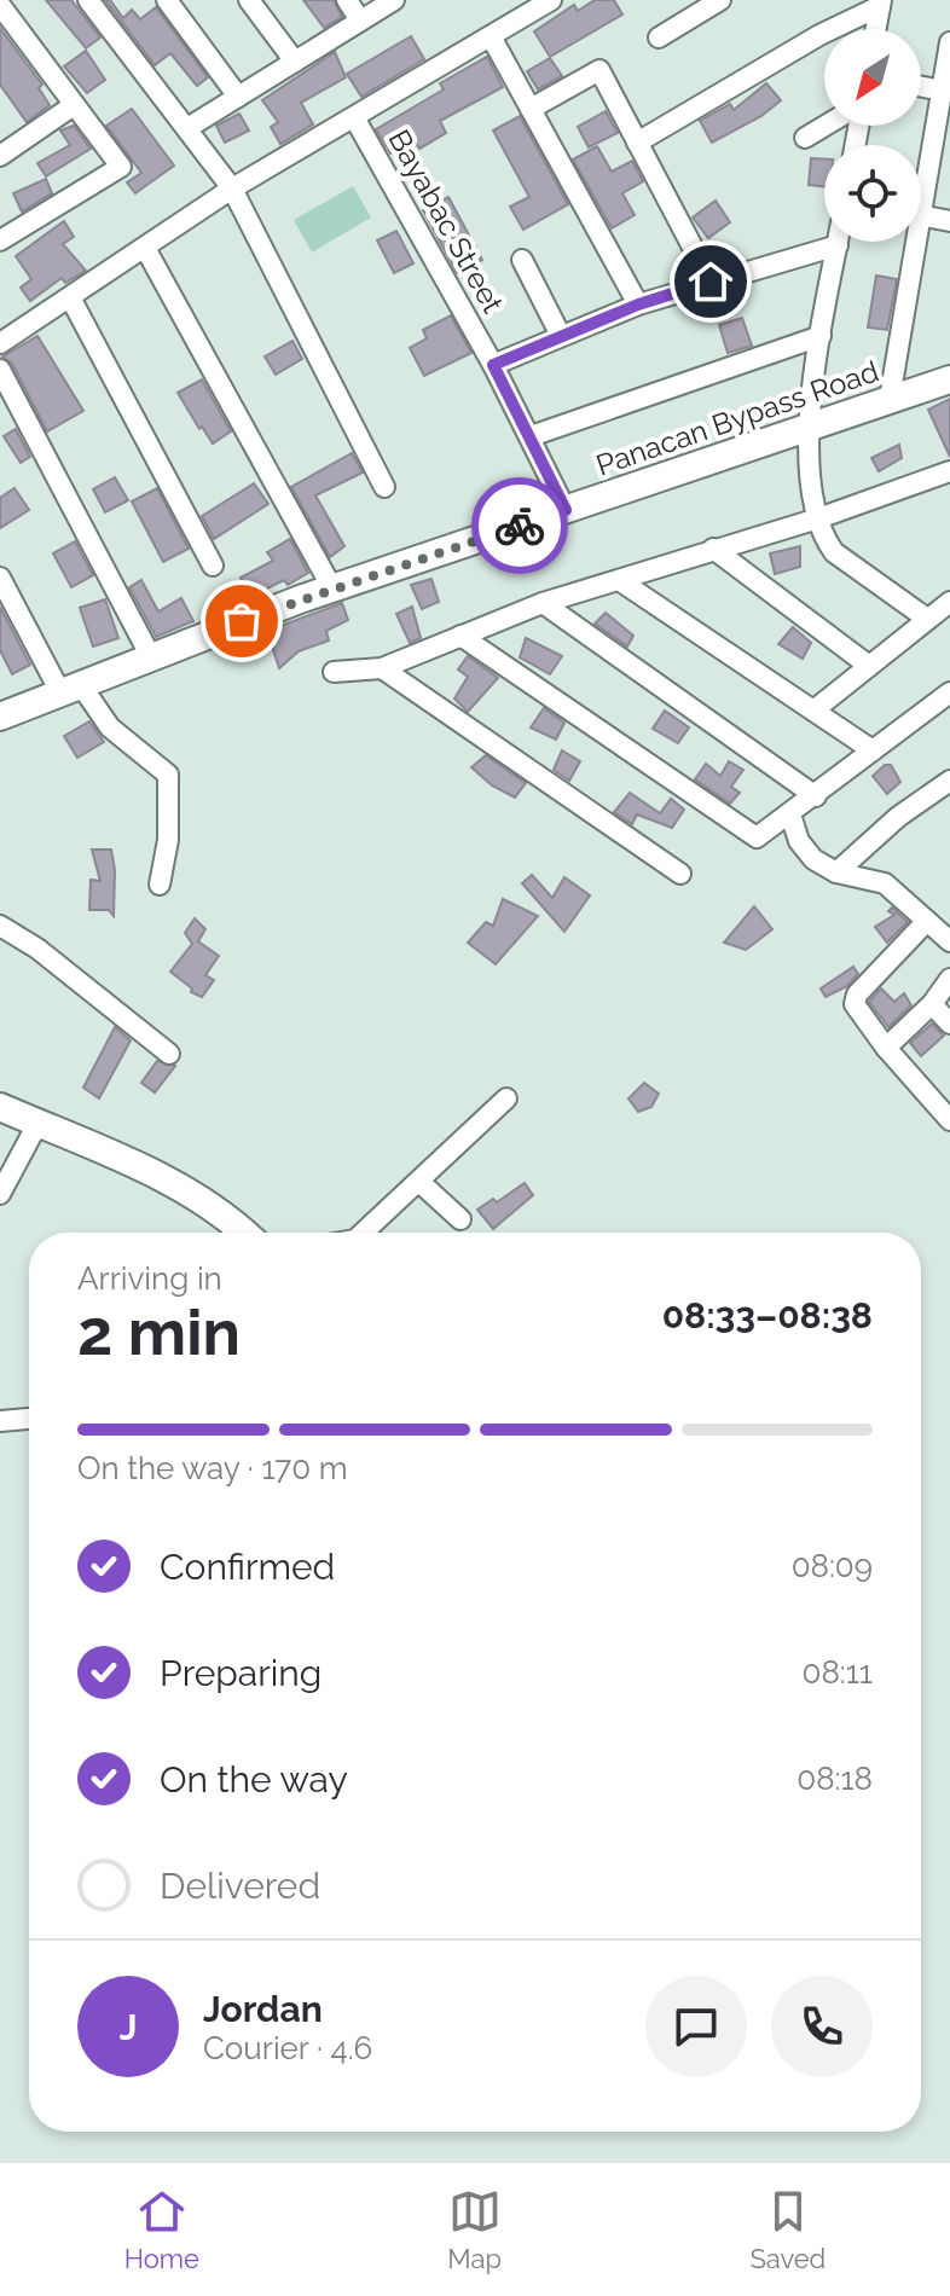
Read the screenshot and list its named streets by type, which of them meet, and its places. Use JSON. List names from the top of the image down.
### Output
{
  "streets": {
    "main road": ["Panacan Bypass Road"],
    "street": ["Bayabac Street"]
  },
  "crossings": [
    ["Bayabac Street", "Panacan Bypass Road"]
  ],
  "north": "bottom left",
  "page": {
    "heading": ["2 min", "Arriving in", "08:33–08:38"],
    "panel": ["Jordan", "Courier · 4.6"],
    "bar": "On the way · 170 m",
    "list": [
      ["Confirmed", "08:09"],
      ["Preparing", "08:11"],
      ["On the way", "08:18"],
      "Delivered"
    ],
    "round": "J",
    "tabs": ["Home", "Map", "Saved"]
  }
}
